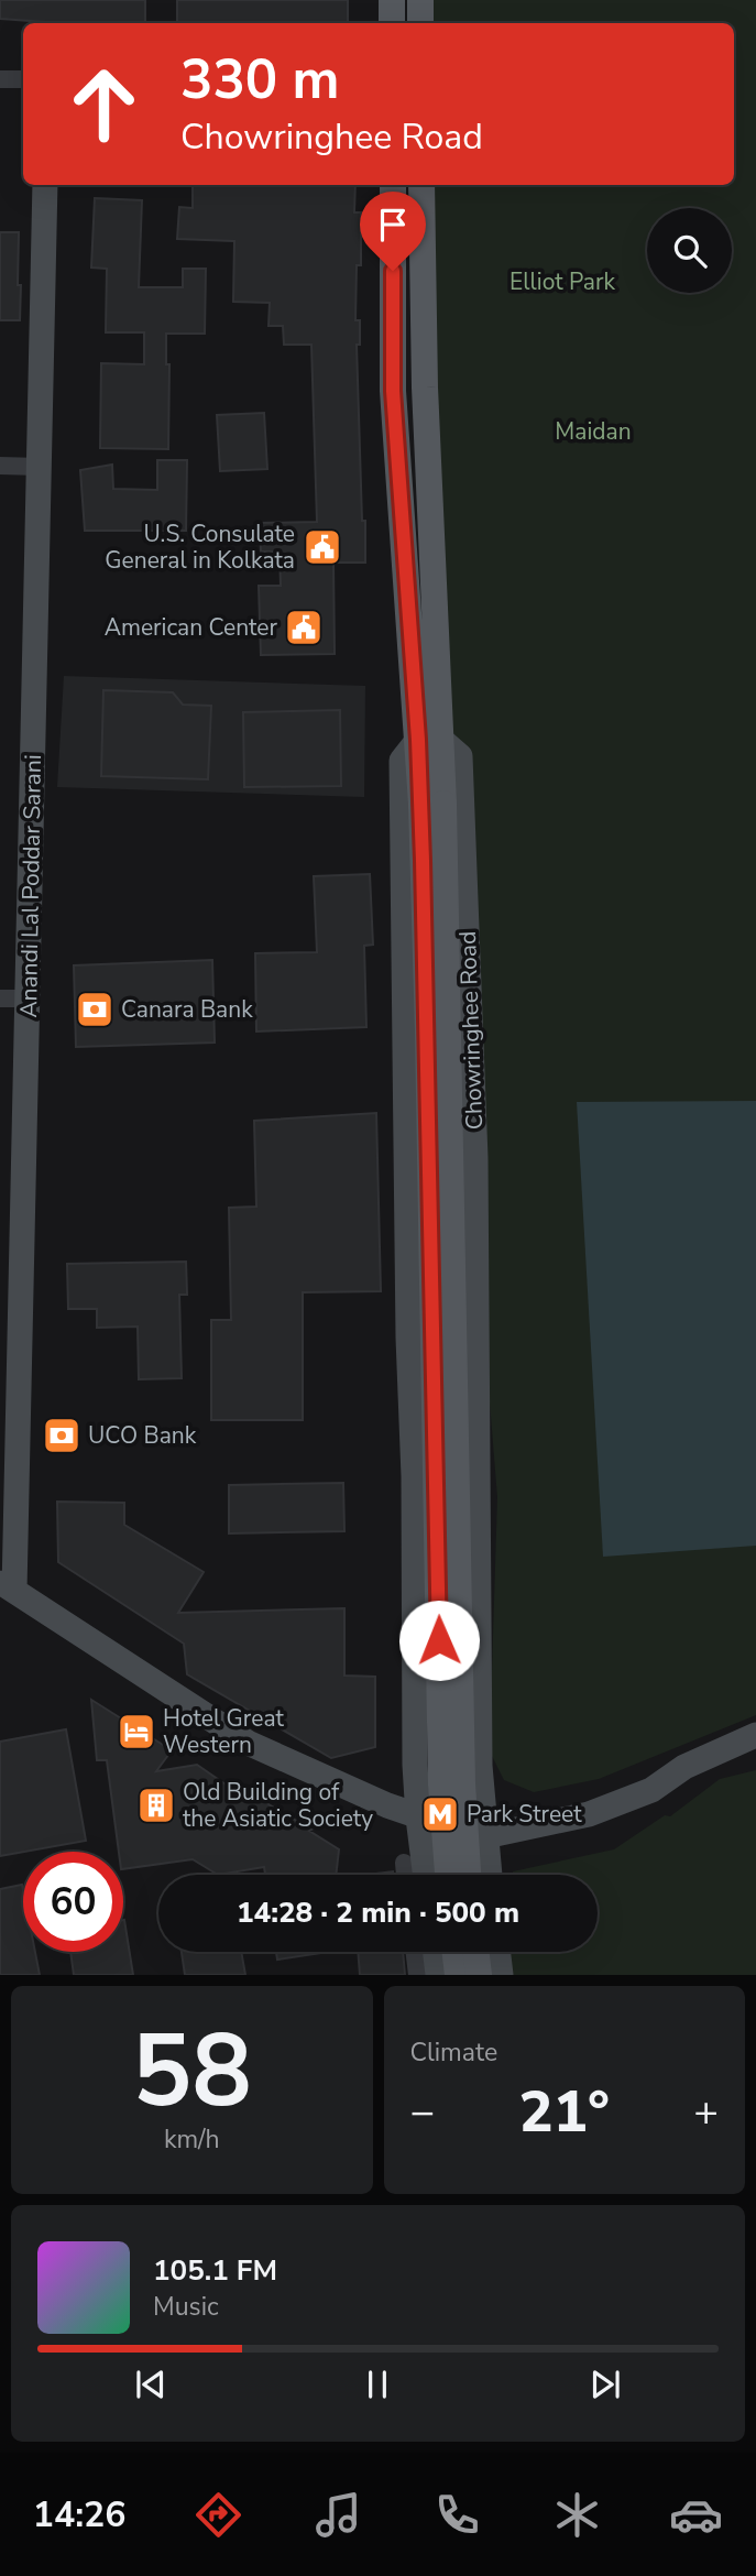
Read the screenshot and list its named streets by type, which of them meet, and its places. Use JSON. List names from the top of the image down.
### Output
{
  "streets": {
    "main road": ["Anandi Lal Poddar Sarani", "Chowringhee Road"]
  },
  "parks": ["Elliot Park", "Maidan"],
  "places": {
    "public building": ["U.S. Consulate General in Kolkata", "American Center"],
    "bank": ["Canara Bank", "UCO Bank"],
    "hotel": ["Hotel Great Western"],
    "building": ["Old Building of the Asiatic Society"],
    "metro station": ["Park Street"]
  },
  "page": {
    "turn": ["330 m", "Chowringhee Road"],
    "limit": "60",
    "trip": "14:28 · 2 min · 500 m",
    "tile": [
      ["58", "km/h"],
      "Climate"
    ],
    "heat": ["−", "21°", "+"],
    "song": ["105.1 FM", "Music"],
    "tabs": "14:26"
  }
}
